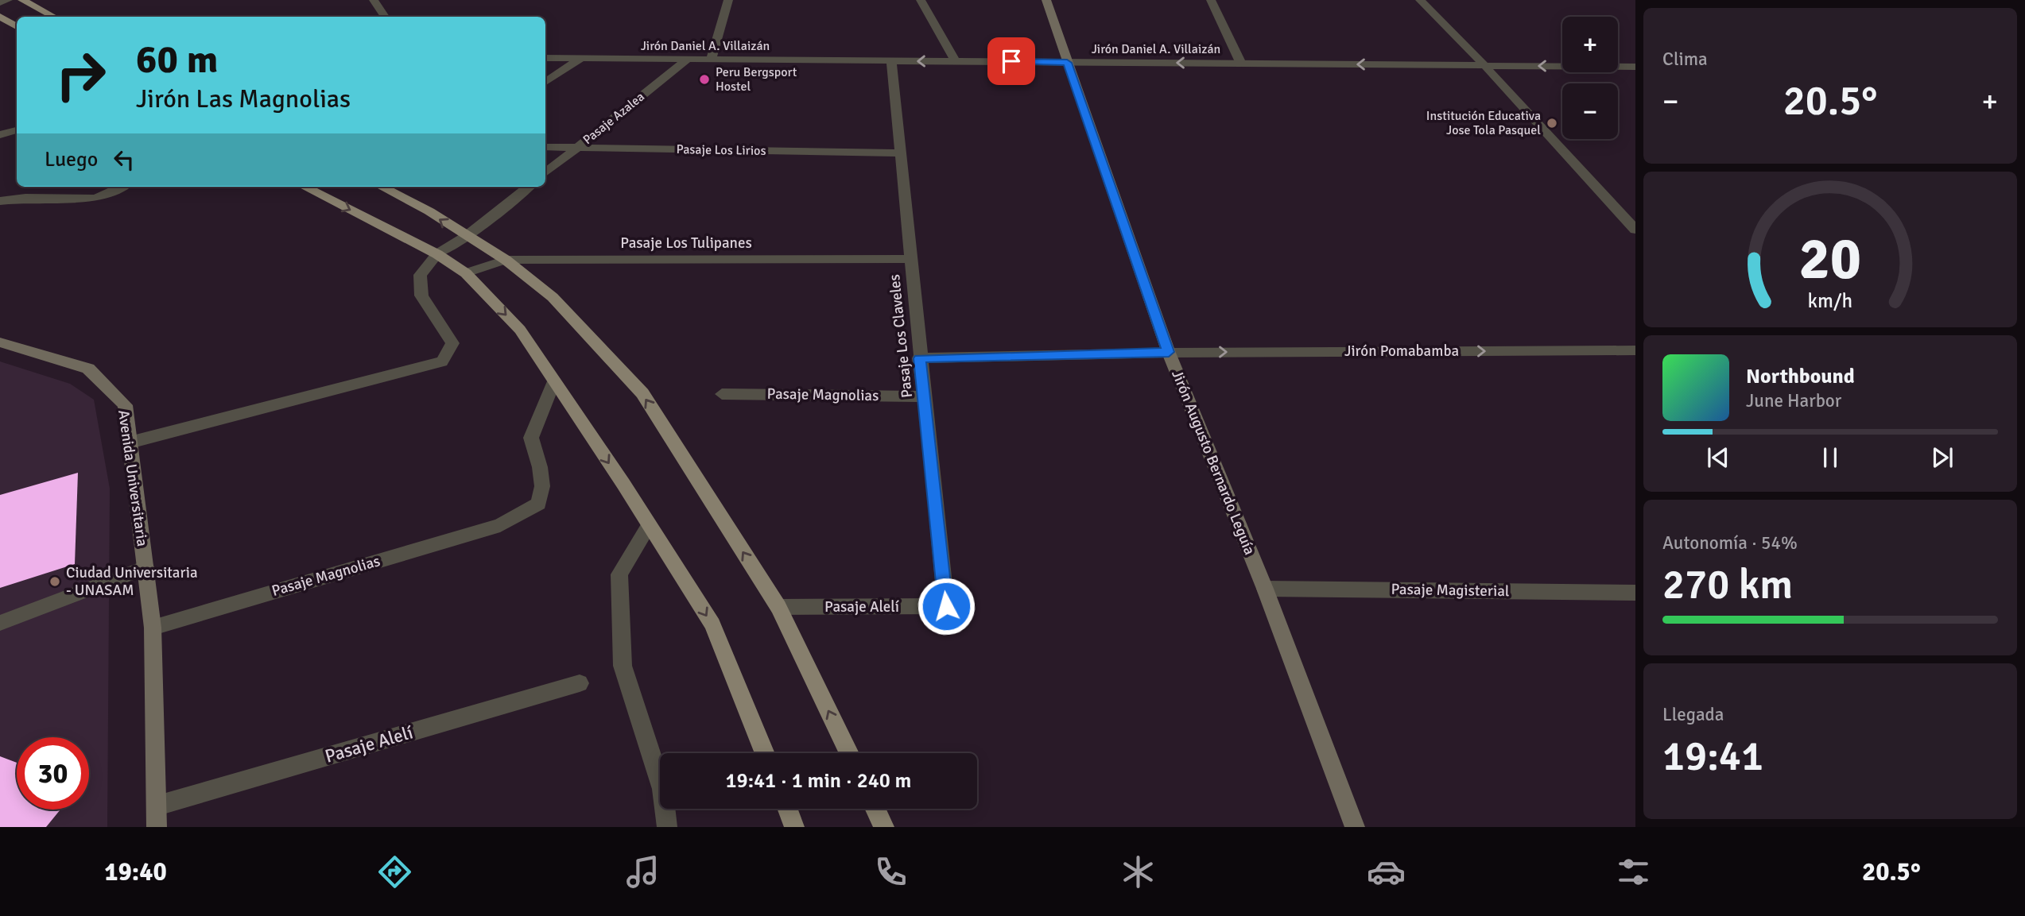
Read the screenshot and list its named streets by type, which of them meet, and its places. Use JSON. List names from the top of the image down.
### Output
{
  "streets": {
    "main road": ["Jirón Augusto Bernardo Leguía", "Avenida Universitaria"],
    "street": [
      "Jirón Daniel A. Villaizán",
      "Pasaje Azalea",
      "Pasaje Los Lirios",
      "Pasaje Los Tulipanes",
      "Pasaje Los Claveles",
      "Jirón Pomabamba",
      "Pasaje Magnolias",
      "Pasaje Magisterial",
      "Pasaje Alelí"
    ]
  },
  "crossings": [
    ["Jirón Daniel A. Villaizán", "Pasaje Azalea"],
    ["Jirón Daniel A. Villaizán", "Pasaje Los Claveles"],
    ["Jirón Daniel A. Villaizán", "Jirón Augusto Bernardo Leguía"],
    ["Pasaje Azalea", "Pasaje Los Lirios"],
    ["Pasaje Los Lirios", "Pasaje Los Claveles"],
    ["Pasaje Los Tulipanes", "Pasaje Los Claveles"],
    ["Pasaje Los Claveles", "Jirón Pomabamba"],
    ["Pasaje Los Claveles", "Pasaje Magnolias"],
    ["Pasaje Los Claveles", "Pasaje Alelí"],
    ["Jirón Pomabamba", "Jirón Augusto Bernardo Leguía"],
    ["Pasaje Magnolias", "Avenida Universitaria"],
    ["Jirón Augusto Bernardo Leguía", "Pasaje Magisterial"],
    ["Avenida Universitaria", "Pasaje Alelí"]
  ],
  "one_way": ["Jirón Daniel A. Villaizán", "Jirón Pomabamba"],
  "places": ["Peru Bergsport Hostel", "Institución Educativa Jose Tola Pasquel", "Ciudad Universitaria - UNASAM"],
  "page": {
    "tile": [
      "Clima",
      ["Autonomía · 54%", "270 km"],
      ["Llegada", "19:41"]
    ],
    "map_buttons": ["+", "−"],
    "turn": ["60 m", "Jirón Las Magnolias"],
    "heat": ["−", "20.5°", "+"],
    "then": "Luego",
    "song": ["Northbound", "June Harbor"],
    "limit": "30",
    "trip": "19:41 · 1 min · 240 m",
    "tabs": ["19:40", "20.5°"],
    "gauge": ["20", "km/h"]
  }
}
